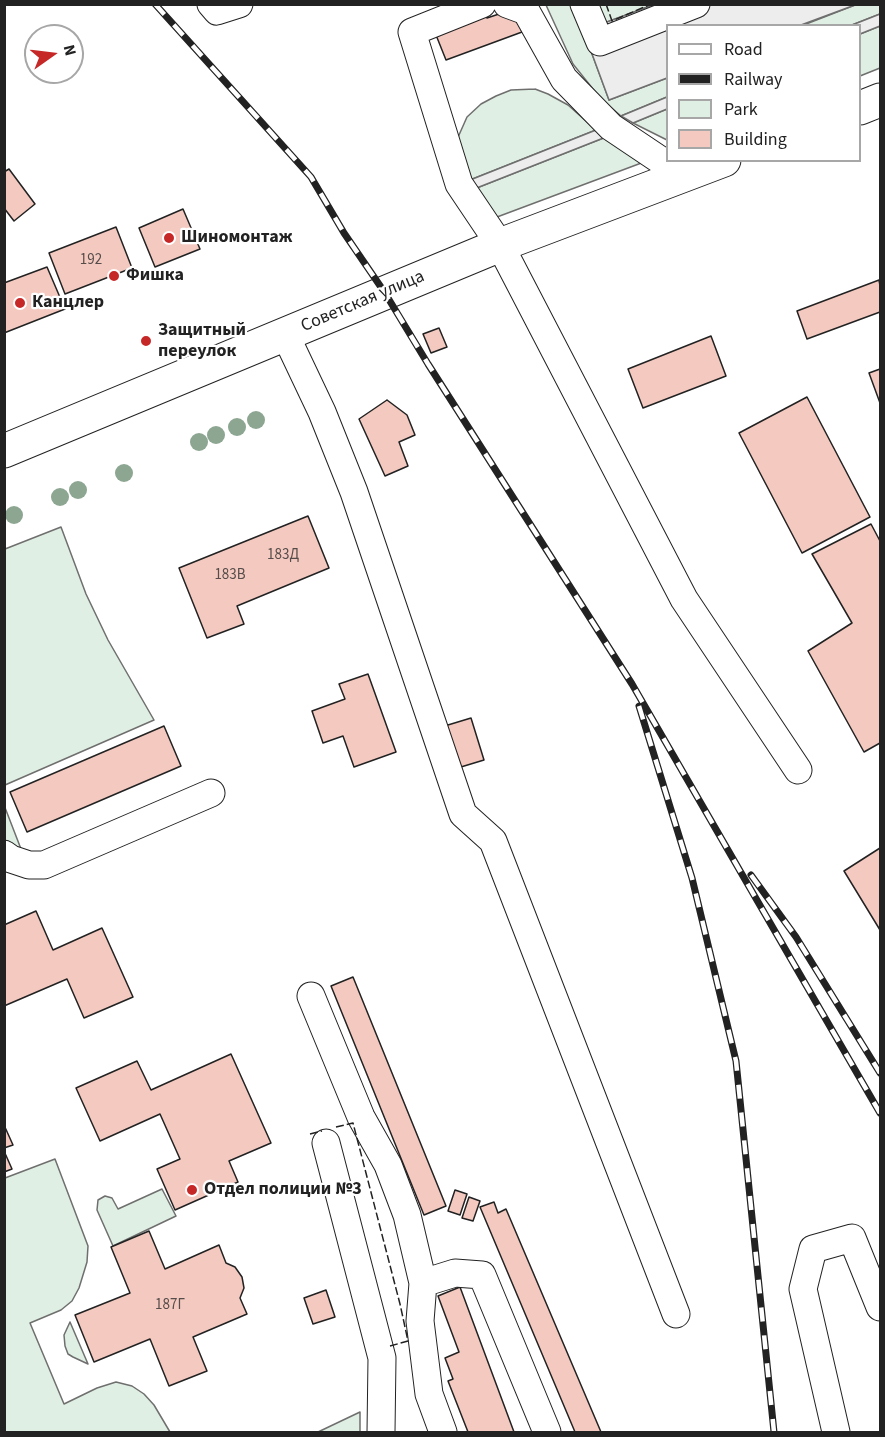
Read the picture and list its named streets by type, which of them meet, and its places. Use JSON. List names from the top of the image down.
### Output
{
  "streets": {
    "main road": ["Советская улица"]
  },
  "places": [
    "Шиномонтаж",
    "Фишка",
    "Канцлер",
    "Защитный переулок",
    "Отдел полиции №3"
  ],
  "house_numbers": [
    "192",
    "183Д",
    "183В",
    "187Г"
  ],
  "legend": [
    "Road",
    "Railway",
    "Park",
    "Building"
  ],
  "north": "right"
}
